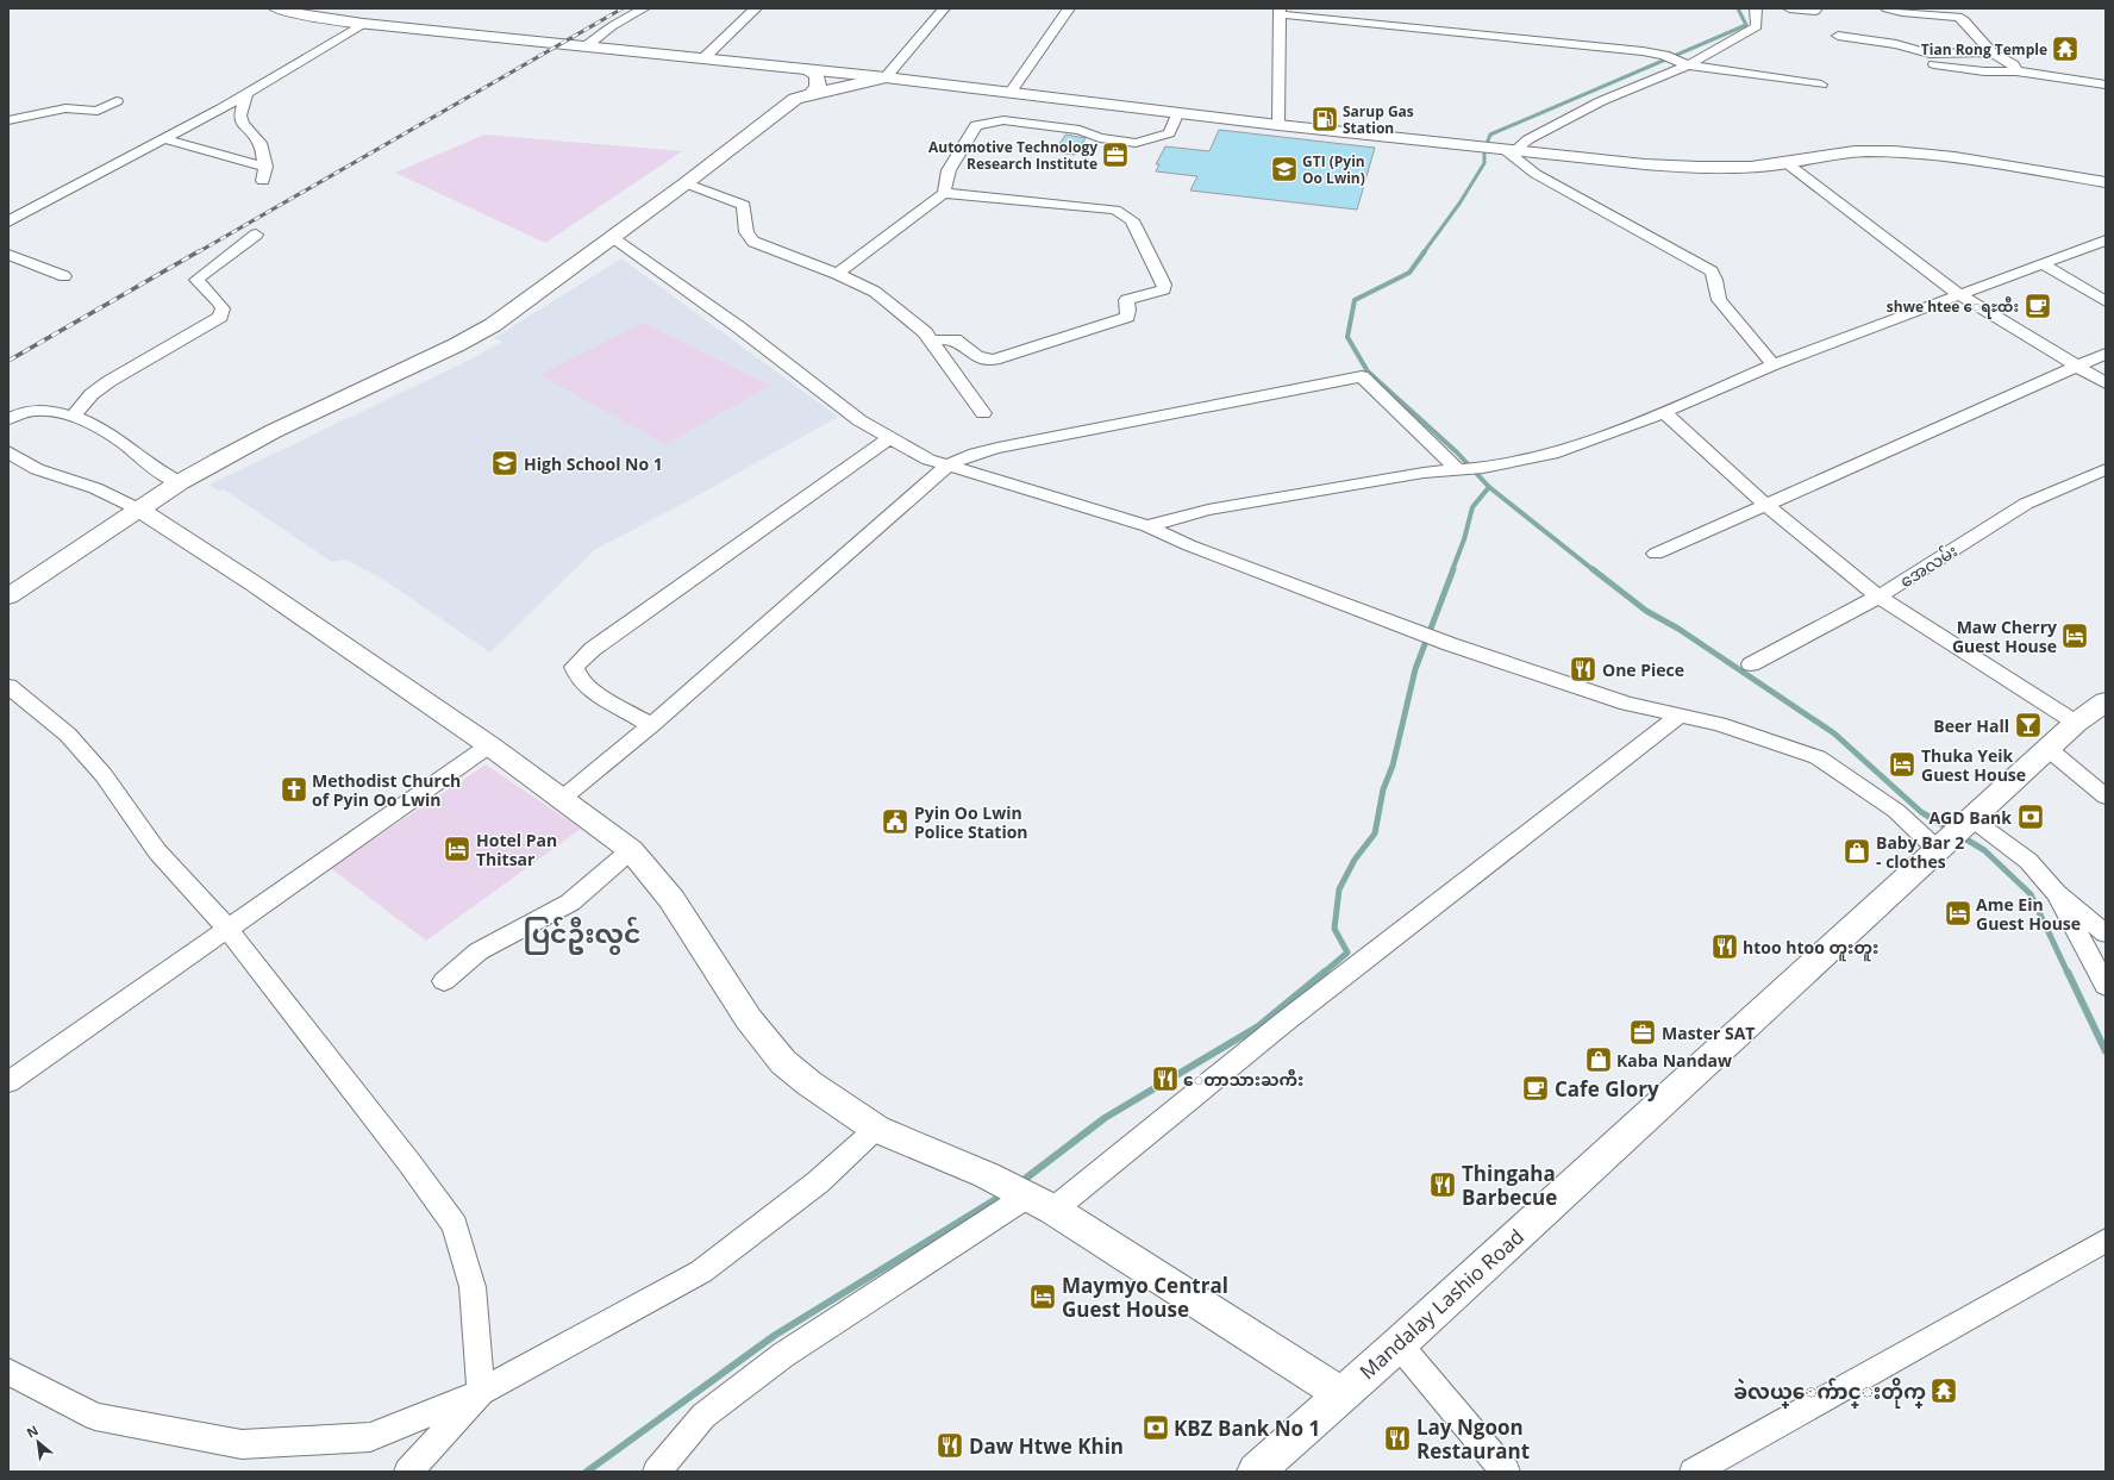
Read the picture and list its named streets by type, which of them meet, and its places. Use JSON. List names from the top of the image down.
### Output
{
  "streets": {
    "main road": ["Mandalay Lashio Road"],
    "street": ["အေလမ်း"]
  },
  "districts": ["ပြင်ဦးလွင်"],
  "places": {
    "temple": ["Tian Rong Temple", "ခဲလယ္ေက်ာင္းတိုက္"],
    "fuel station": ["Sarup Gas Station"],
    "office": ["Automotive Technology Research Institute", "Master SAT"],
    "school or university": ["GTI (Pyin Oo Lwin)", "High School No 1"],
    "cafe": ["shwe htee ေရႊထီး", "Cafe Glory"],
    "hotel": [
      "Maw Cherry Guest House",
      "Thuka Yeik Guest House",
      "Hotel Pan Thitsar",
      "Ame Ein Guest House",
      "Maymyo Central Guest House"
    ],
    "restaurant": [
      "One Piece",
      "htoo htoo တူးတူး",
      "ေတာသားႀကီး",
      "Thingaha Barbecue",
      "Lay Ngoon Restaurant",
      "Daw Htwe Khin"
    ],
    "bar": ["Beer Hall"],
    "church": ["Methodist Church of Pyin Oo Lwin"],
    "bank": ["AGD Bank", "KBZ Bank No 1"],
    "public building": ["Pyin Oo Lwin Police Station"],
    "shop": ["Baby Bar 2 - clothes", "Kaba Nandaw"]
  },
  "north": "top left"
}
